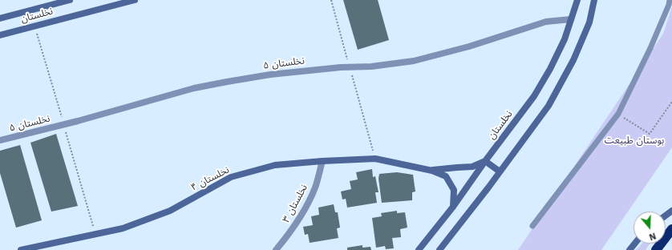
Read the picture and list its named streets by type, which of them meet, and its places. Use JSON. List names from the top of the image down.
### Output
{
  "streets": {
    "street": [
      "نخلستان",
      "نخلستان ۵",
      "نخلستان ۴",
      "نخلستان ۳"
    ]
  },
  "crossings": [
    ["نخلستان", "نخلستان ۵"],
    ["نخلستان ۴", "نخلستان ۳"]
  ],
  "parks": ["بوستان طبیعت"],
  "north": "bottom"
}
